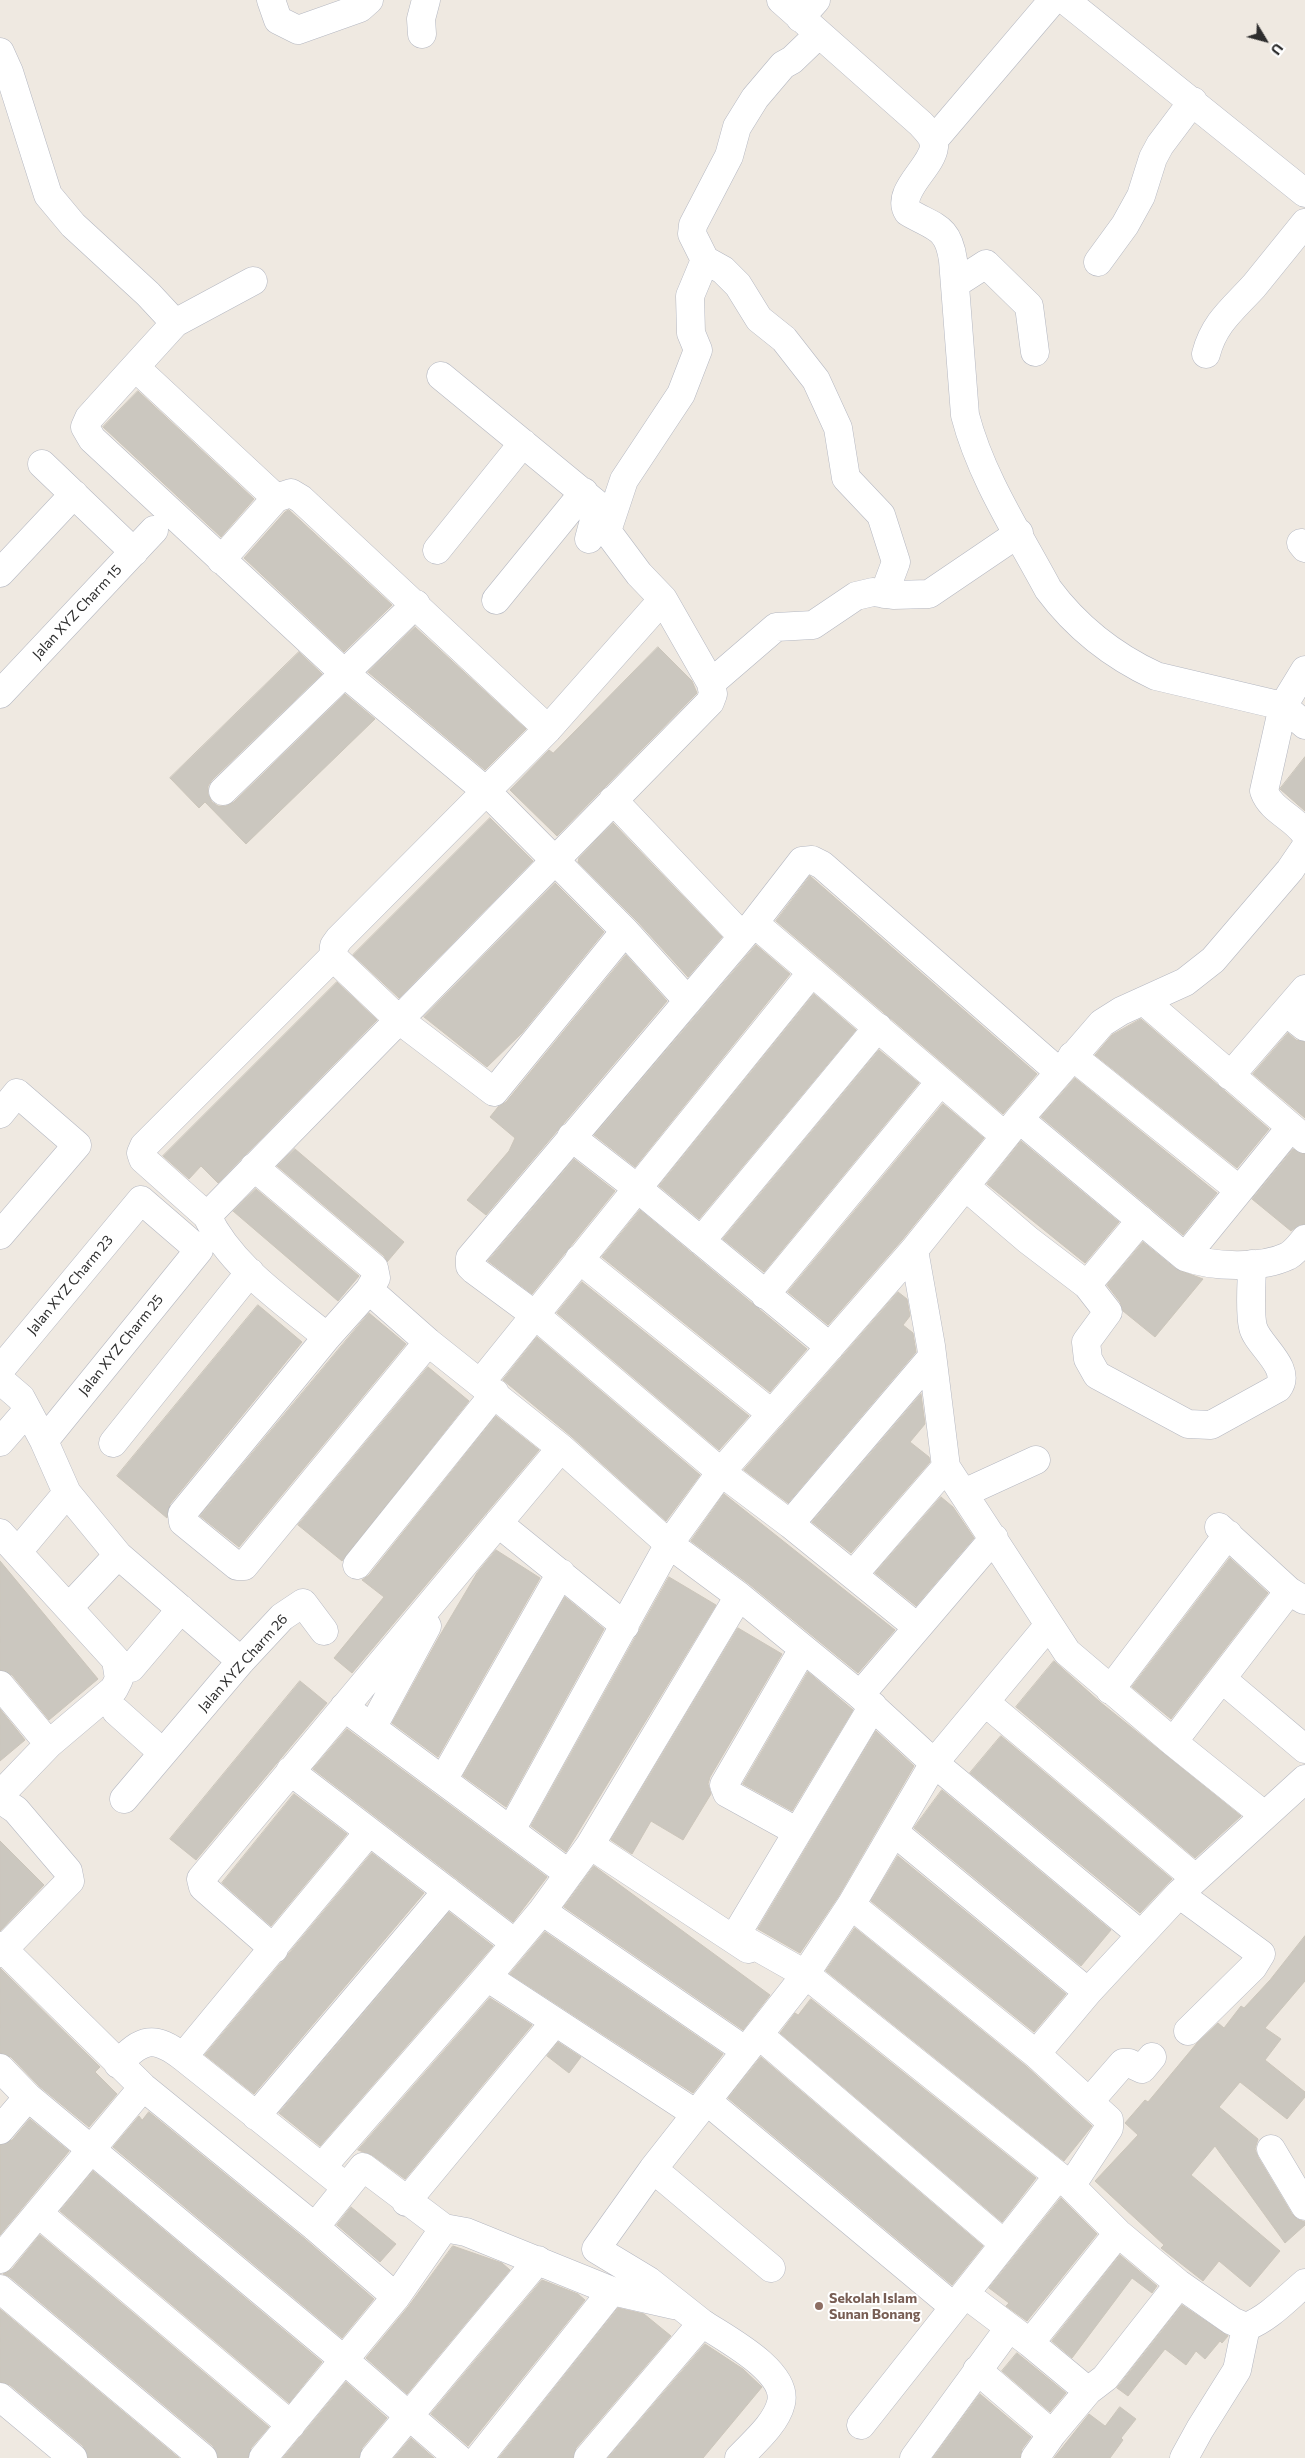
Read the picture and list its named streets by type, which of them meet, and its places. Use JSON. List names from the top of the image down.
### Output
{
  "streets": {
    "street": [
      "Jalan XYZ Charm 15",
      "Jalan XYZ Charm 23",
      "Jalan XYZ Charm 25",
      "Jalan XYZ Charm 26"
    ]
  },
  "crossings": [
    ["Jalan XYZ Charm 23", "Jalan XYZ Charm 25"]
  ],
  "places": ["Sekolah Islam Sunan Bonang"],
  "north": "bottom right"
}
